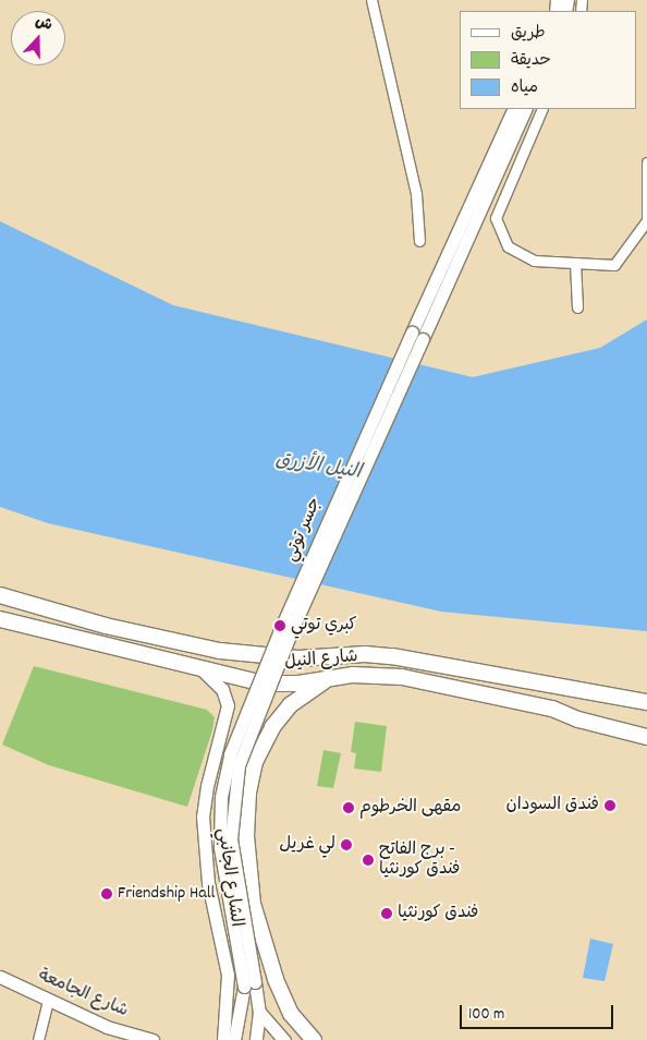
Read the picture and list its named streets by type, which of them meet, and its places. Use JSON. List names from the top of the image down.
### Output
{
  "streets": {
    "main road": ["شارع النيل"],
    "street": ["جسر توتي", "الشارع الجانبي", "شارع الجامعة"]
  },
  "crossings": [
    ["شارع النيل", "الشارع الجانبي"]
  ],
  "water": ["النيل الأزرق"],
  "places": [
    "كبري توتي",
    "فندق السودان",
    "مقهى الخرطوم",
    "لي غريل",
    "برج الفاتح - فندق كورنثيا",
    "Friendship Hall",
    "فندق كورنثيا"
  ],
  "legend": ["طريق", "حديقة", "مياه"],
  "scale_bar": "100 m",
  "north": "top"
}
